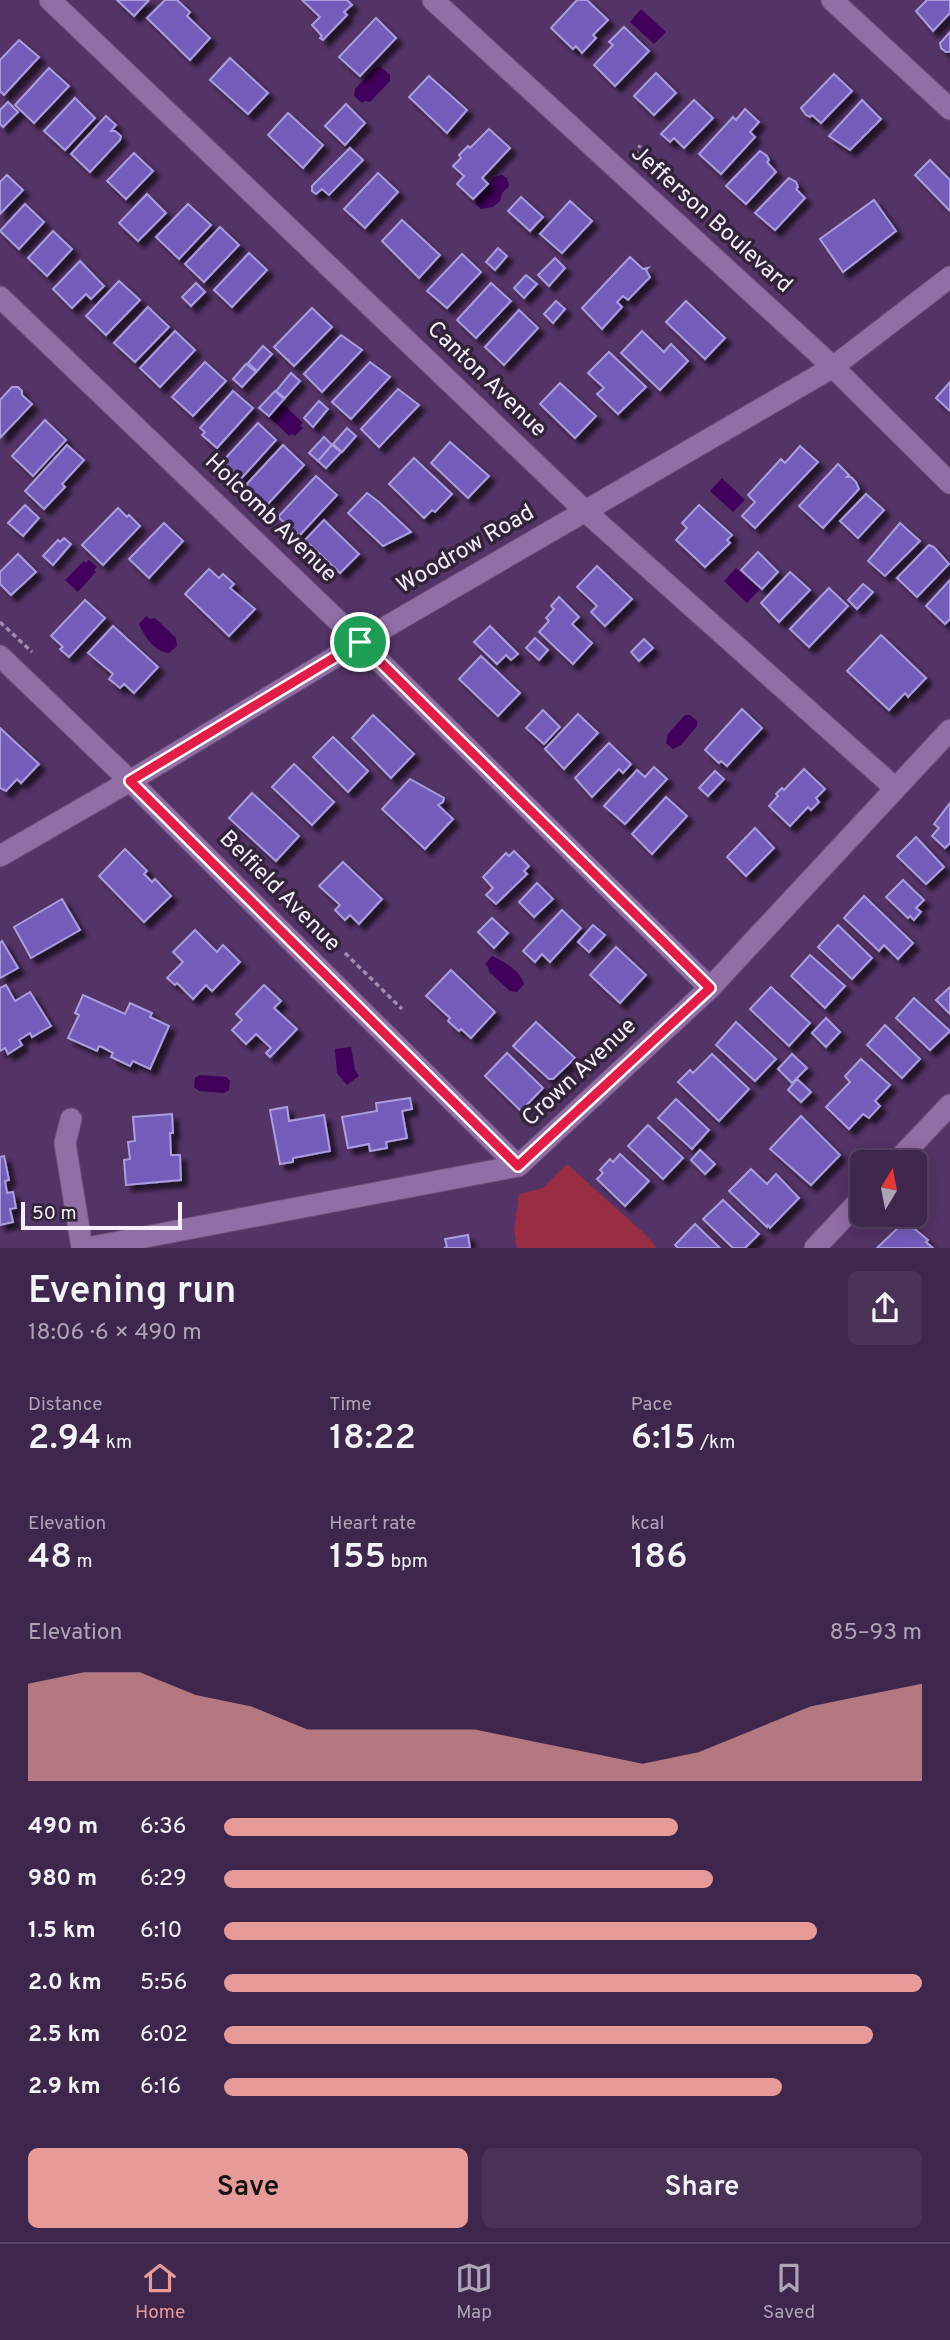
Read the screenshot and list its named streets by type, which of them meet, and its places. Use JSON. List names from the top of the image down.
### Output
{
  "streets": {
    "street": [
      "Jefferson Boulevard",
      "Canton Avenue",
      "Holcomb Avenue",
      "Woodrow Road",
      "Belfield Avenue",
      "Crown Avenue"
    ]
  },
  "crossings": [
    ["Jefferson Boulevard", "Woodrow Road"],
    ["Canton Avenue", "Woodrow Road"],
    ["Canton Avenue", "Crown Avenue"],
    ["Holcomb Avenue", "Woodrow Road"],
    ["Holcomb Avenue", "Crown Avenue"],
    ["Woodrow Road", "Belfield Avenue"],
    ["Belfield Avenue", "Crown Avenue"]
  ],
  "scale_bar": "50 m",
  "north": "top",
  "page": {
    "scale": "50 m",
    "heading": ["Evening run", "18:06 · 6 × 490 m"],
    "stats": [
      ["Distance", "2.94 km"],
      ["Time", "18:22"],
      ["Pace", "6:15 /km"],
      ["Elevation", "48 m"],
      ["Heart rate", "155 bpm"],
      ["kcal", "186"]
    ],
    "chart": ["Elevation", "85–93 m"],
    "list": [
      {
        "name": "490 m",
        "note": "6:36"
      },
      {
        "name": "980 m",
        "note": "6:29"
      },
      {
        "name": "1.5 km",
        "note": "6:10"
      },
      {
        "name": "2.0 km",
        "note": "5:56"
      },
      {
        "name": "2.5 km",
        "note": "6:02"
      },
      {
        "name": "2.9 km",
        "note": "6:16"
      }
    ],
    "buttons": ["Save", "Share"],
    "tabs": ["Home", "Map", "Saved"]
  }
}
